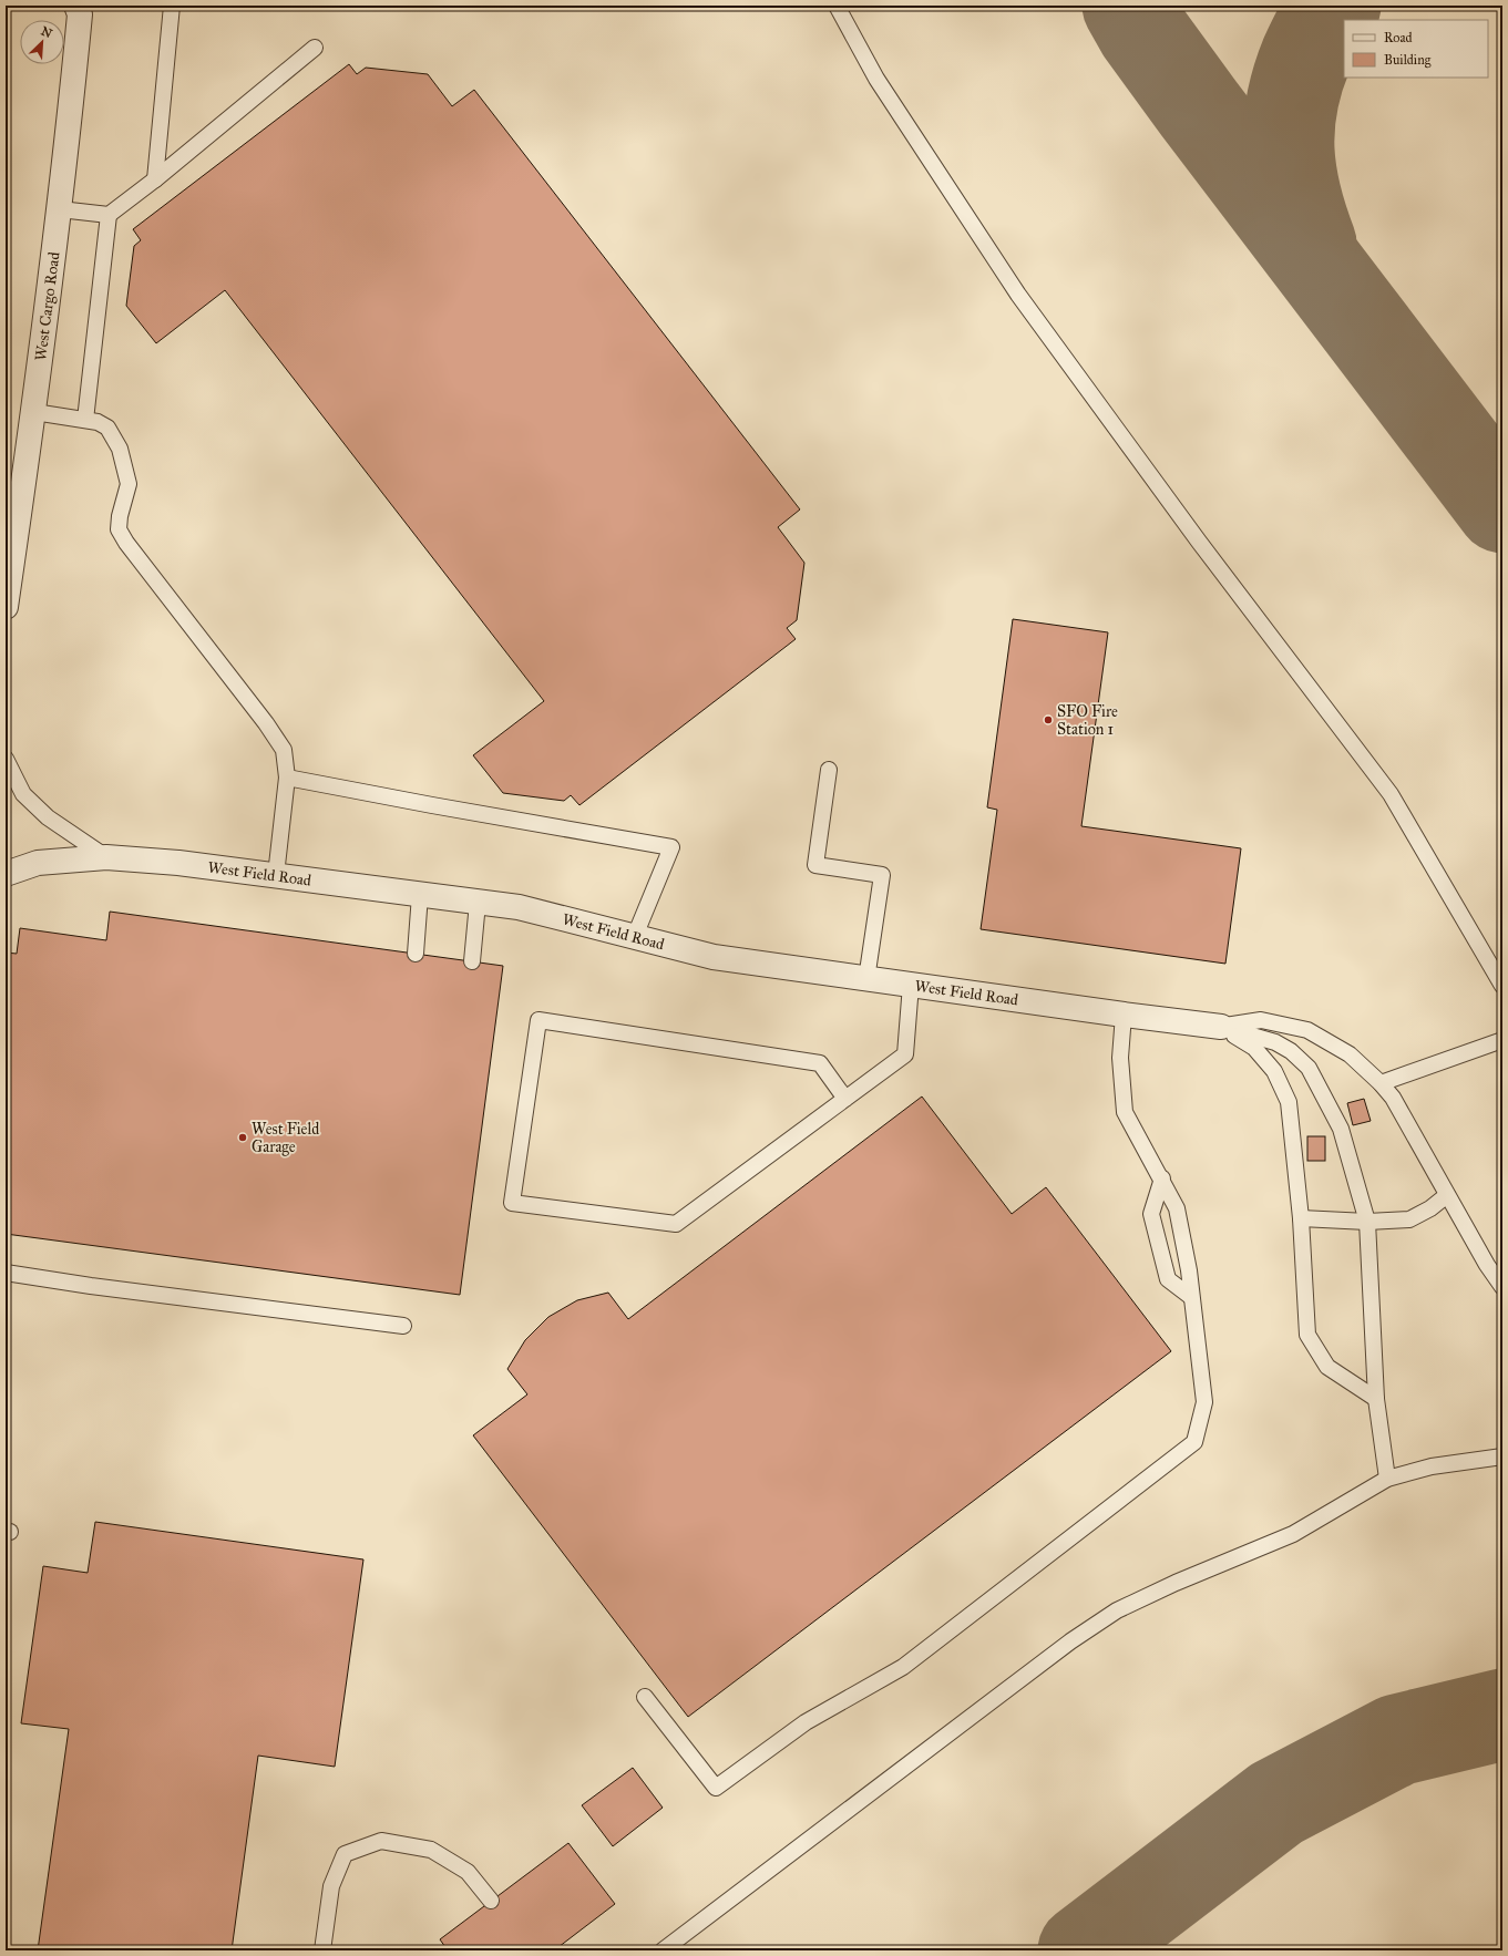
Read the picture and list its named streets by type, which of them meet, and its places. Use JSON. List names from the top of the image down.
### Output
{
  "streets": {
    "street": ["West Cargo Road", "West Field Road"]
  },
  "places": ["SFO Fire Station 1", "West Field Garage"],
  "legend": ["Road", "Building"],
  "north": "top right"
}
